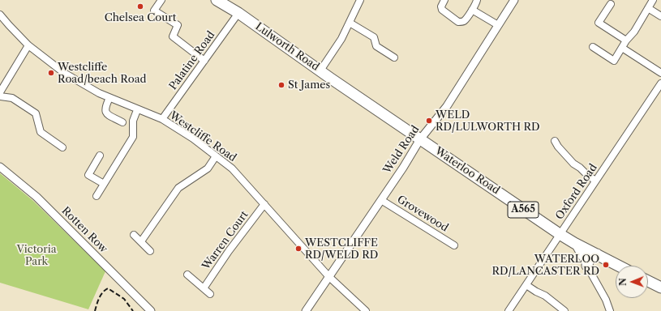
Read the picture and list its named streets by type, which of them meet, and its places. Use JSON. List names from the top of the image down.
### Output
{
  "streets": {
    "highway": ["Lulworth Road", "Waterloo Road", "A565"],
    "street": [
      "Palatine Road",
      "Westcliffe Road",
      "Weld Road",
      "Oxford Road",
      "Grovewood",
      "Rotten Row",
      "Warren Court"
    ]
  },
  "crossings": [
    ["Lulworth Road", "Palatine Road"],
    ["Lulworth Road", "Weld Road"],
    ["Lulworth Road", "Waterloo Road"],
    ["Palatine Road", "Westcliffe Road"],
    ["Westcliffe Road", "Weld Road"],
    ["Westcliffe Road", "Warren Court"],
    ["Weld Road", "Waterloo Road"],
    ["Weld Road", "Grovewood"],
    ["Waterloo Road", "Oxford Road"]
  ],
  "parks": ["Victoria Park"],
  "places": [
    "Chelsea Court",
    "Westcliffe Road/beach Road",
    "St James",
    "WELD RD/LULWORTH RD",
    "WESTCLIFFE RD/WELD RD",
    "WATERLOO RD/LANCASTER RD"
  ],
  "north": "left"
}
